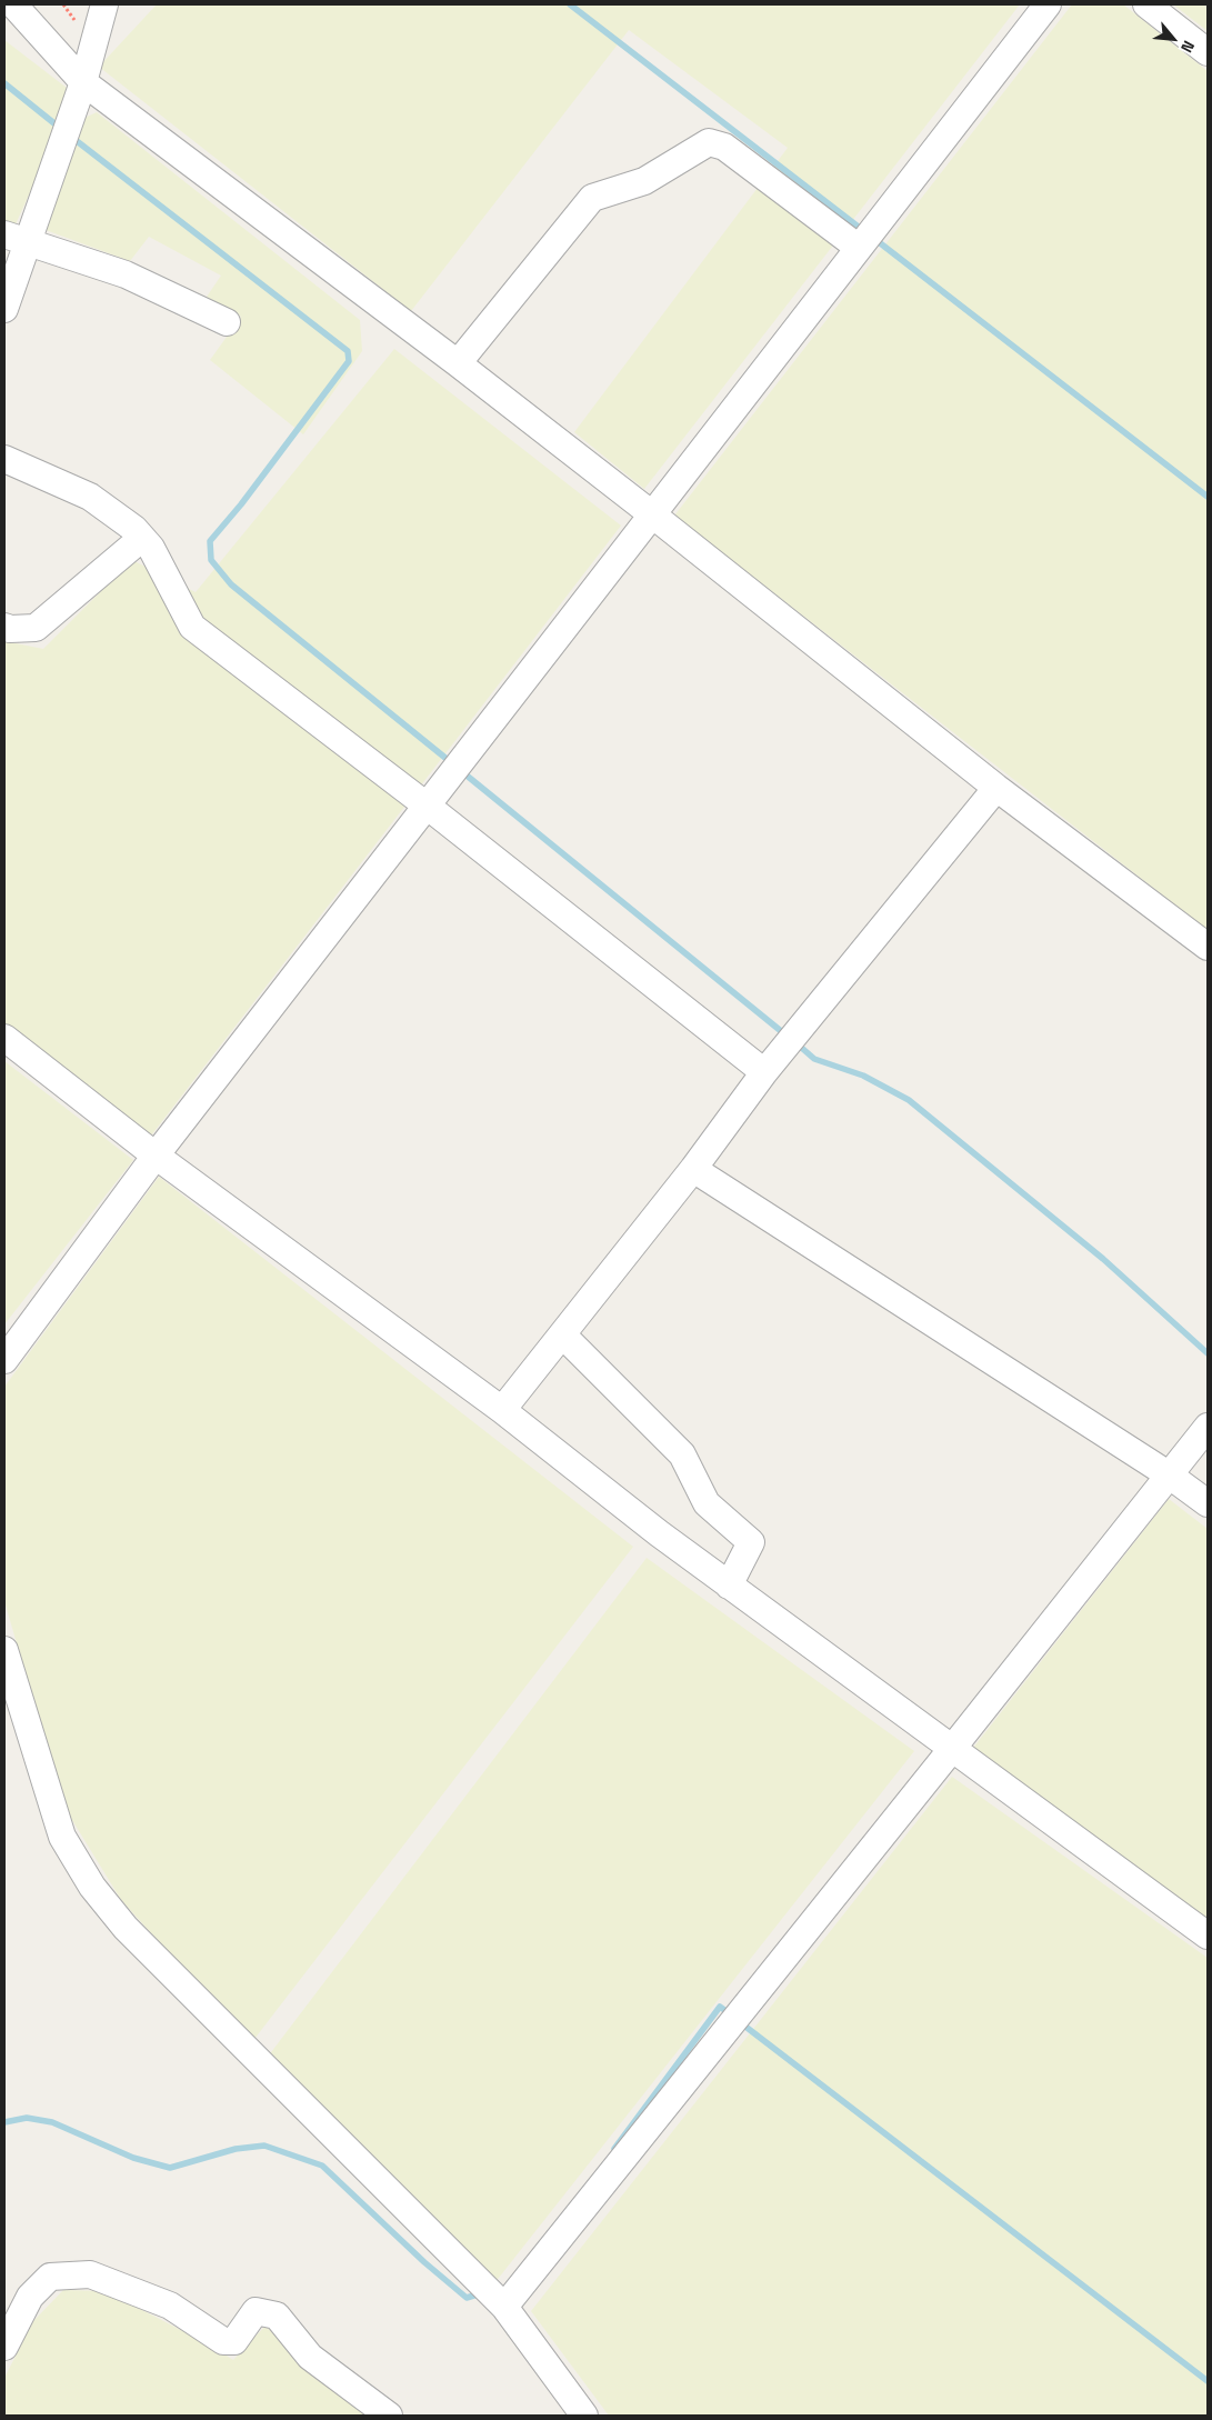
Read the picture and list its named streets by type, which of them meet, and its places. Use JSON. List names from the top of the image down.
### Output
{
  "north": "bottom right"
}
